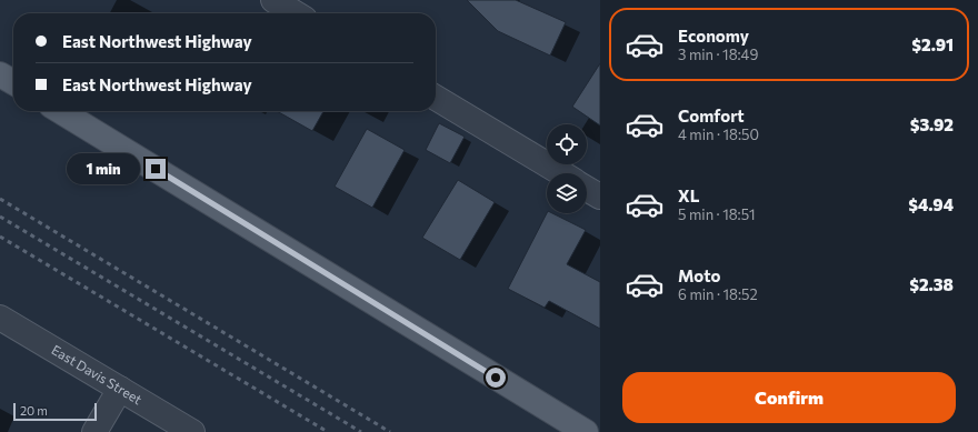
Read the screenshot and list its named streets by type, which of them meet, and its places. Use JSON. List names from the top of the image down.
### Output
{
  "streets": {
    "street": ["East Davis Street"]
  },
  "scale_bar": "20 m",
  "page": {
    "list": [
      {
        "name": "Economy",
        "note": "3 min · 18:49",
        "value": "$2.91"
      },
      {
        "name": "Comfort",
        "note": "4 min · 18:50",
        "value": "$3.92"
      },
      {
        "name": "XL",
        "note": "5 min · 18:51",
        "value": "$4.94"
      },
      {
        "name": "Moto",
        "note": "6 min · 18:52",
        "value": "$2.38"
      }
    ],
    "banner": ["East Northwest Highway", "East Northwest Highway"],
    "bubble": "1 min",
    "buttons": "Confirm",
    "scale": "20 m"
  }
}
